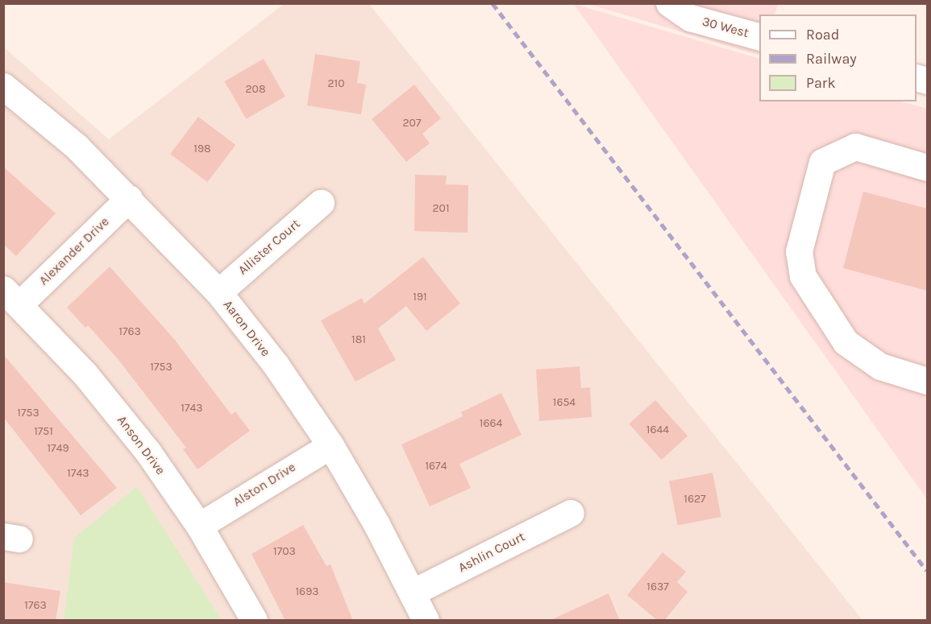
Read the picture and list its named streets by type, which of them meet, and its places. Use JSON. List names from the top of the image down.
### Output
{
  "streets": {
    "street": [
      "30 West",
      "Allister Court",
      "Alexander Drive",
      "Aaron Drive",
      "Anson Drive",
      "Alston Drive",
      "Ashlin Court"
    ]
  },
  "crossings": [
    ["Allister Court", "Aaron Drive"],
    ["Alexander Drive", "Aaron Drive"],
    ["Alexander Drive", "Anson Drive"],
    ["Aaron Drive", "Alston Drive"],
    ["Aaron Drive", "Ashlin Court"],
    ["Anson Drive", "Alston Drive"]
  ],
  "house_numbers": [
    "210",
    "208",
    "207",
    "198",
    "201",
    "191",
    "1763",
    "181",
    "1753",
    "1654",
    "1743",
    "1753",
    "1664",
    "1644",
    "1751",
    "1749",
    "1674",
    "1743",
    "1627",
    "1703",
    "1637",
    "1693",
    "1763"
  ],
  "legend": ["Road", "Railway", "Park"]
}
